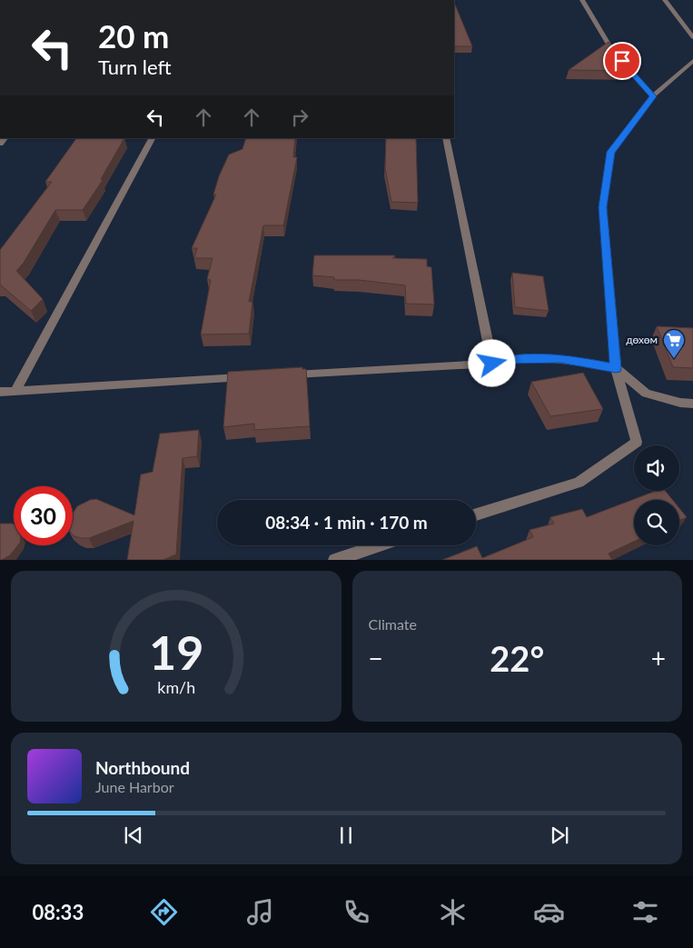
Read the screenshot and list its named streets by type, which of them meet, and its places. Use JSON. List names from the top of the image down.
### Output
{
  "places": {
    "supermarket": ["дөхөм"]
  },
  "page": {
    "turn": ["20 m", "Turn left"],
    "limit": "30",
    "trip": "08:34 · 1 min · 170 m",
    "tile": "Climate",
    "heat": ["−", "22°", "+"],
    "song": ["Northbound", "June Harbor"],
    "tabs": "08:33",
    "gauge": ["19", "km/h"]
  }
}
